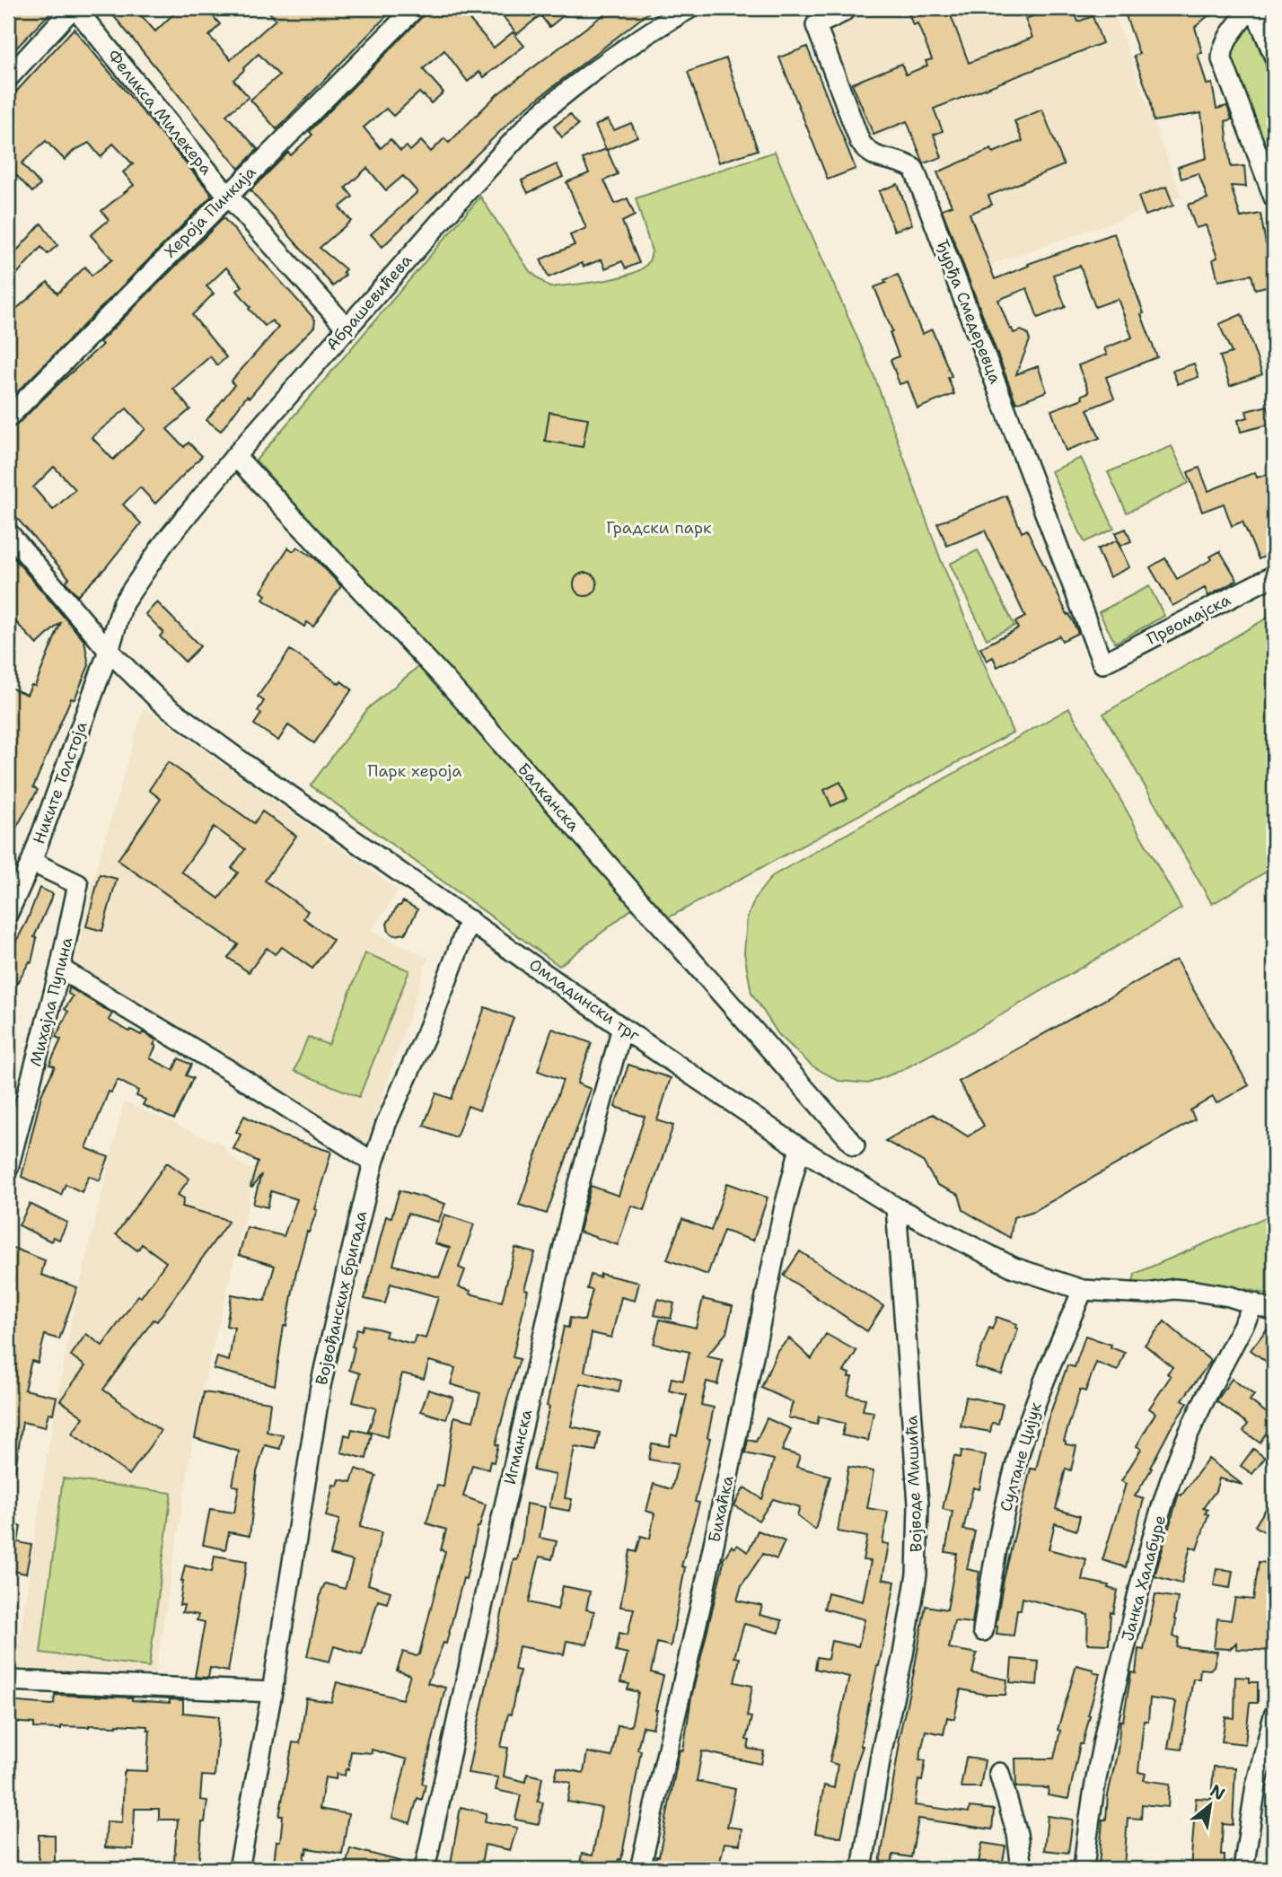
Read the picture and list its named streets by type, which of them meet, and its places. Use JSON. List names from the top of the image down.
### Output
{
  "streets": {
    "street": [
      "Феликса Милекера",
      "Хероја Пинкија",
      "Абрашевићева",
      "Ђурђа Смедеревца",
      "Првомајска",
      "Никите Толстоја",
      "Балканска",
      "Омладински трг",
      "Михајла Пупина",
      "Војвођанских бригада",
      "Игманска",
      "Султане Цијук",
      "Војводе Мишића",
      "Бихаћка",
      "Јанка Халабуре"
    ]
  },
  "crossings": [
    ["Феликса Милекера", "Хероја Пинкија"],
    ["Феликса Милекера", "Абрашевићева"],
    ["Абрашевићева", "Никите Толстоја"],
    ["Абрашевићева", "Балканска"],
    ["Абрашевићева", "Омладински трг"],
    ["Ђурђа Смедеревца", "Првомајска"],
    ["Никите Толстоја", "Омладински трг"],
    ["Никите Толстоја", "Михајла Пупина"],
    ["Омладински трг", "Војвођанских бригада"],
    ["Омладински трг", "Игманска"],
    ["Омладински трг", "Султане Цијук"],
    ["Омладински трг", "Војводе Мишића"],
    ["Омладински трг", "Бихаћка"],
    ["Омладински трг", "Јанка Халабуре"]
  ],
  "parks": ["Градски парк", "Парк хероја"],
  "north": "top right"
}
